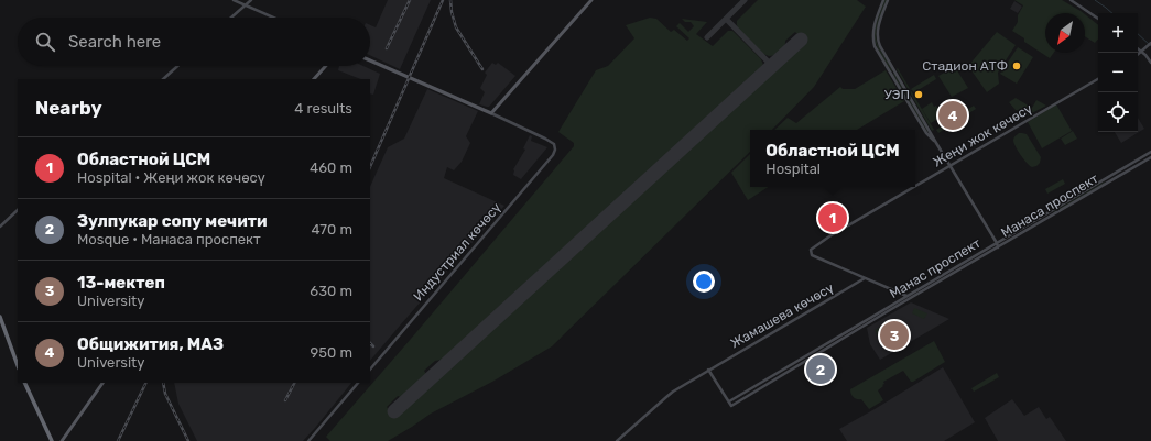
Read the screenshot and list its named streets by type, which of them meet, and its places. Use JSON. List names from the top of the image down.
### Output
{
  "streets": {
    "main road": [
      "Жеңи жок көчөсү",
      "Манаса проспект",
      "Индустриал көчөсү",
      "Манас проспект",
      "Жамашева көчөсү"
    ]
  },
  "crossings": [
    ["Жеңи жок көчөсү", "Жамашева көчөсү"],
    ["Манаса проспект", "Манас проспект"]
  ],
  "places": ["Стадион АТФ", "УЭП"],
  "north": "bottom left",
  "page": {
    "map_buttons": ["+", "−"],
    "search": "Search here",
    "heading": ["Nearby", "4 results"],
    "pins": [
      "4",
      "1",
      "3",
      "2"
    ],
    "popup": ["Областной ЦСМ", "Hospital"],
    "list": [
      {
        "mark": "1",
        "name": "Областной ЦСМ",
        "note": "Hospital · Жеңи жок көчөсү",
        "value": "460 m"
      },
      {
        "mark": "2",
        "name": "Зулпукар сопу мечити",
        "note": "Mosque · Манаса проспект",
        "value": "470 m"
      },
      {
        "mark": "3",
        "name": "13-мектеп",
        "note": "University",
        "value": "630 m"
      },
      {
        "mark": "4",
        "name": "Общижития, МАЗ",
        "note": "University",
        "value": "950 m"
      }
    ]
  }
}
